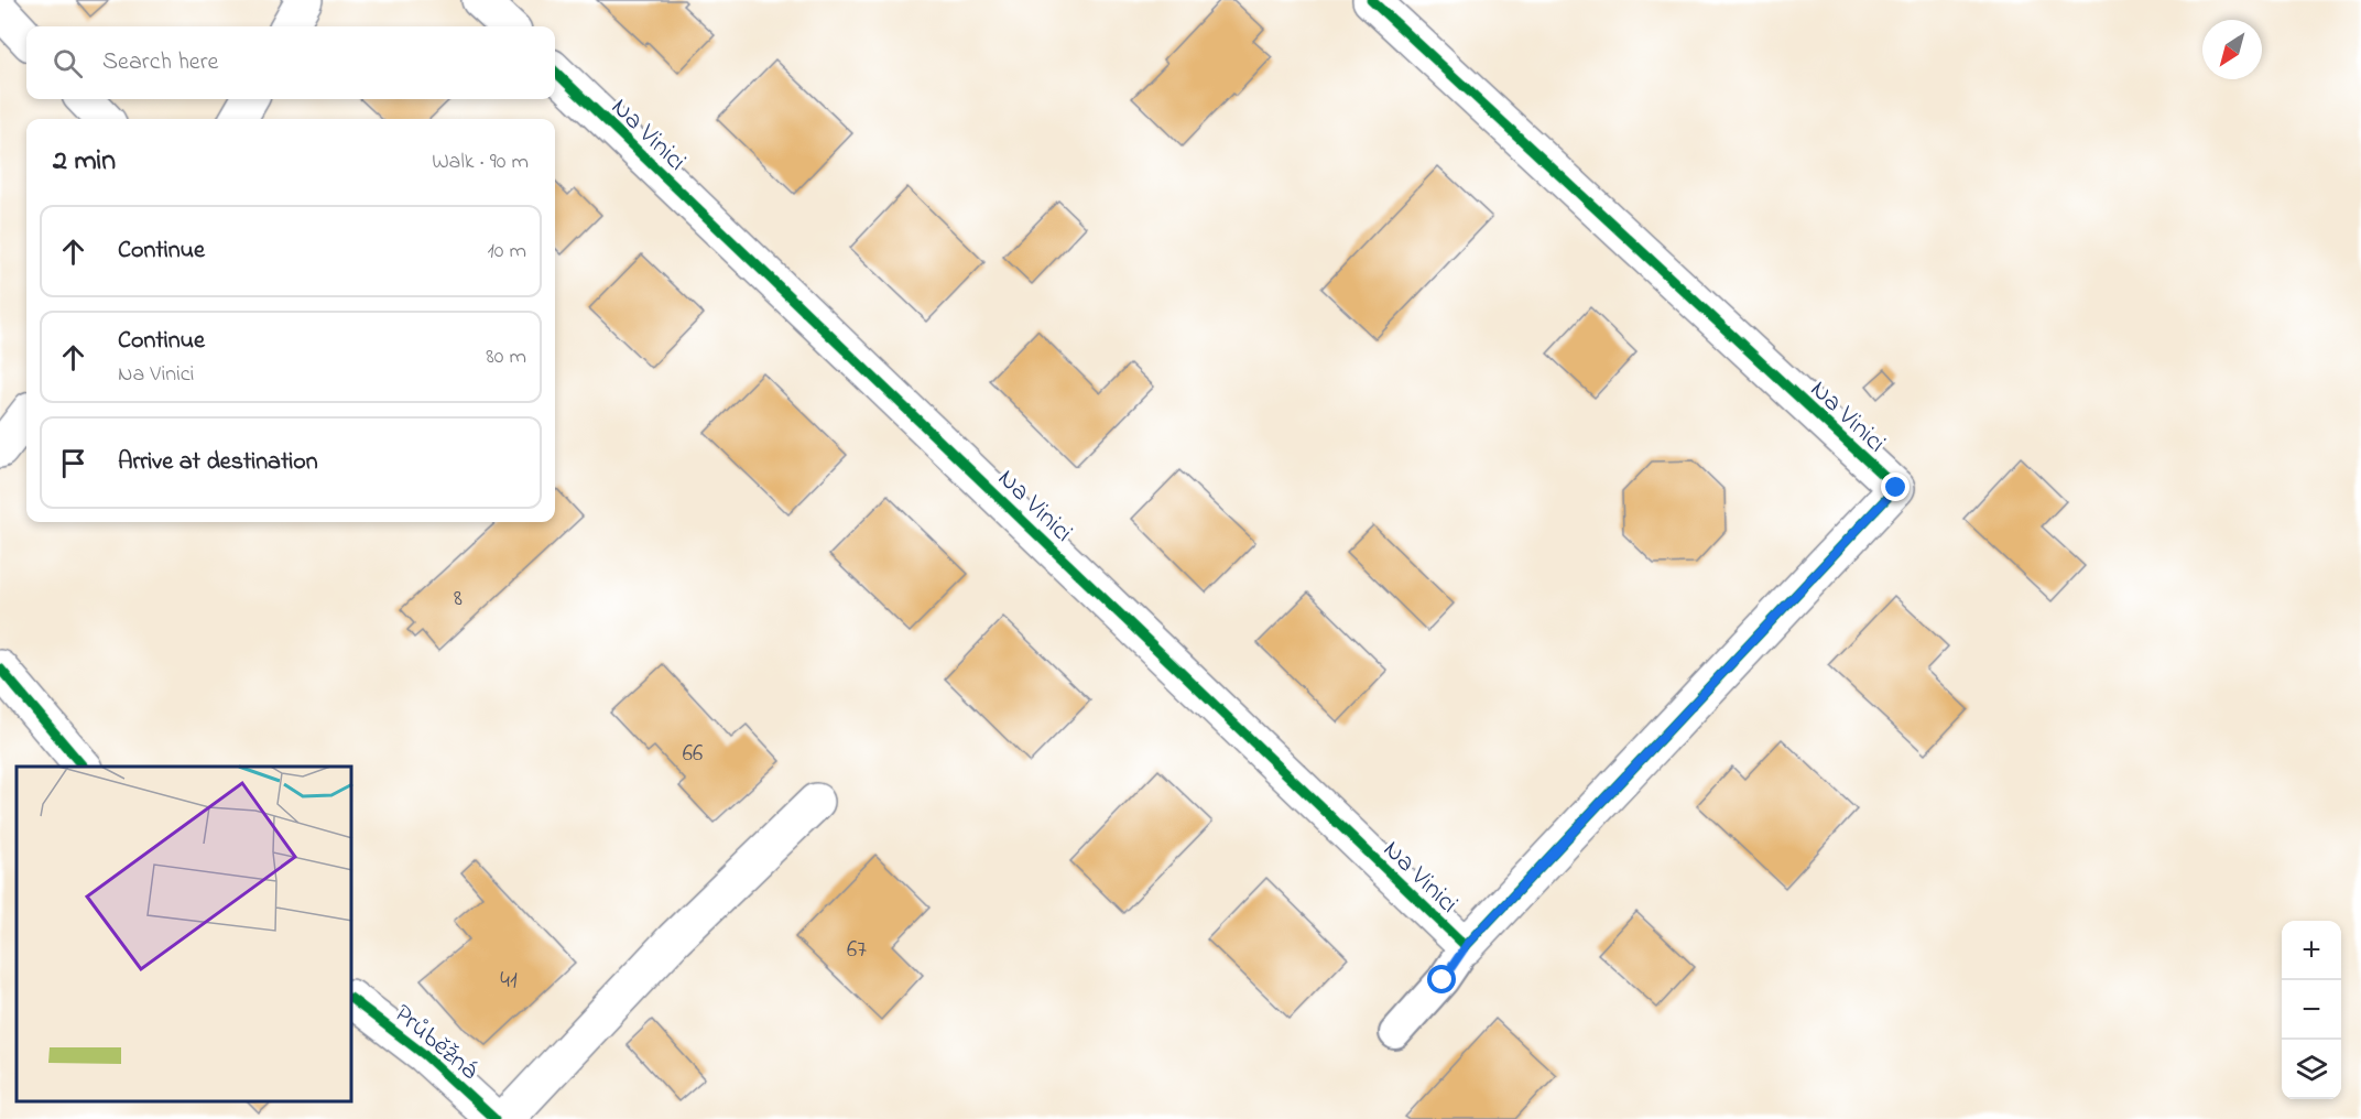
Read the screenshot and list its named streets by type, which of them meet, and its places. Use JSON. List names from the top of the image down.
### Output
{
  "streets": {
    "street": ["Na Vinici", "Průběžná"]
  },
  "house_numbers": [
    "8",
    "66",
    "67",
    "41"
  ],
  "north": "bottom left",
  "page": {
    "search": "Search here",
    "heading": ["2 min", "Walk · 90 m"],
    "list": [
      ["Continue", "10 m"],
      ["Continue", "Na Vinici", "80 m"],
      "Arrive at destination"
    ],
    "map_buttons": ["+", "−"]
  }
}
